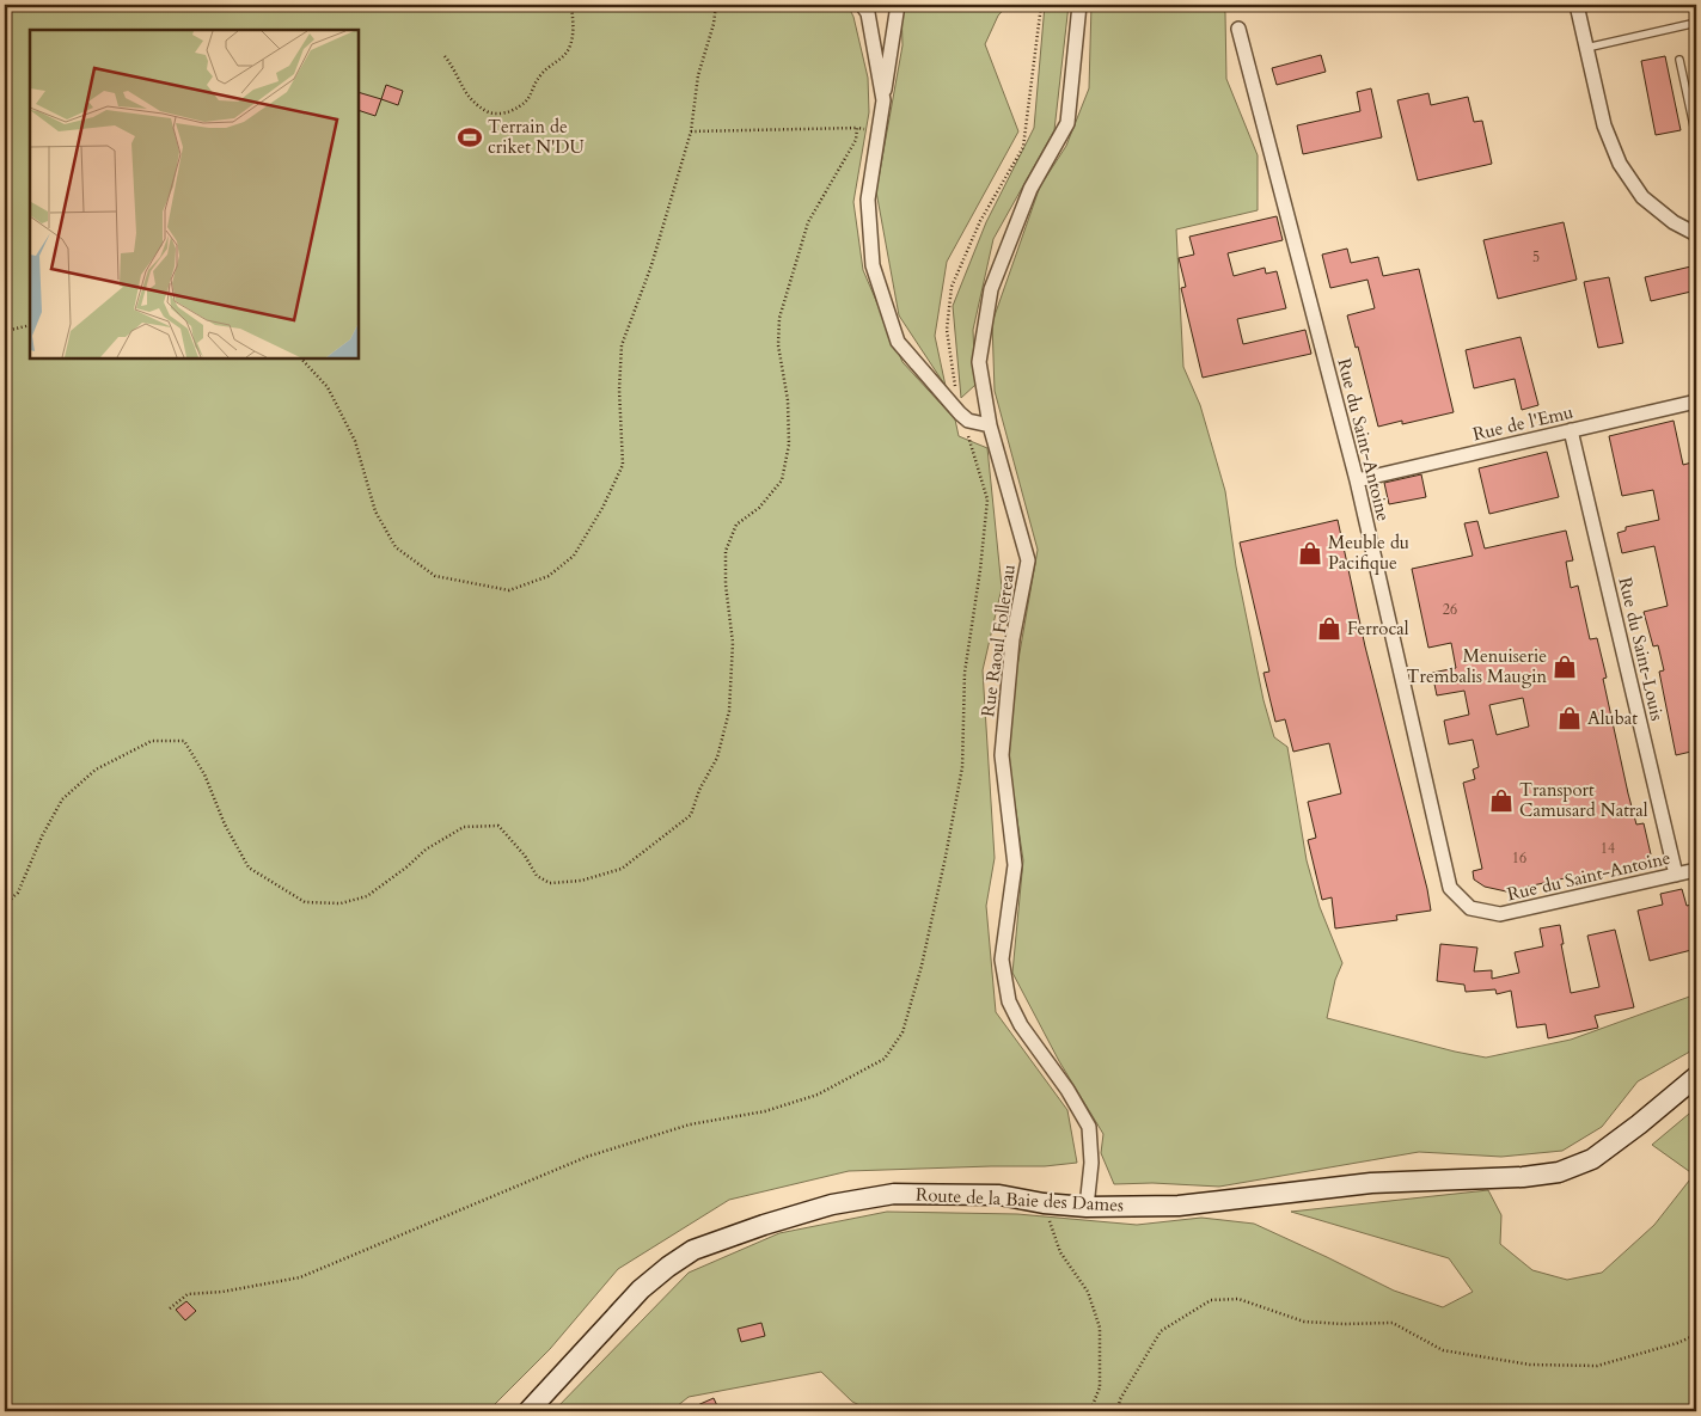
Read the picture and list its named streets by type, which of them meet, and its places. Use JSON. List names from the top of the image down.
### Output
{
  "streets": {
    "main road": ["Route de la Baie des Dames"],
    "street": [
      "Rue de l'Emu",
      "Rue du Saint-Antoine",
      "Rue Raoul Follereau",
      "Rue du Saint-Louis"
    ]
  },
  "crossings": [
    ["Rue de l'Emu", "Rue du Saint-Antoine"],
    ["Rue de l'Emu", "Rue du Saint-Louis"],
    ["Rue du Saint-Antoine", "Rue du Saint-Louis"],
    ["Rue Raoul Follereau", "Route de la Baie des Dames"]
  ],
  "places": {
    "sports": ["Terrain de criket N'DU"],
    "shop": [
      "Meuble du Pacifique",
      "Ferrocal",
      "Menuiserie Trembalis Maugin",
      "Alubat",
      "Transport Camusard Natral"
    ]
  },
  "house_numbers": [
    "5",
    "26",
    "14",
    "16"
  ]
}
